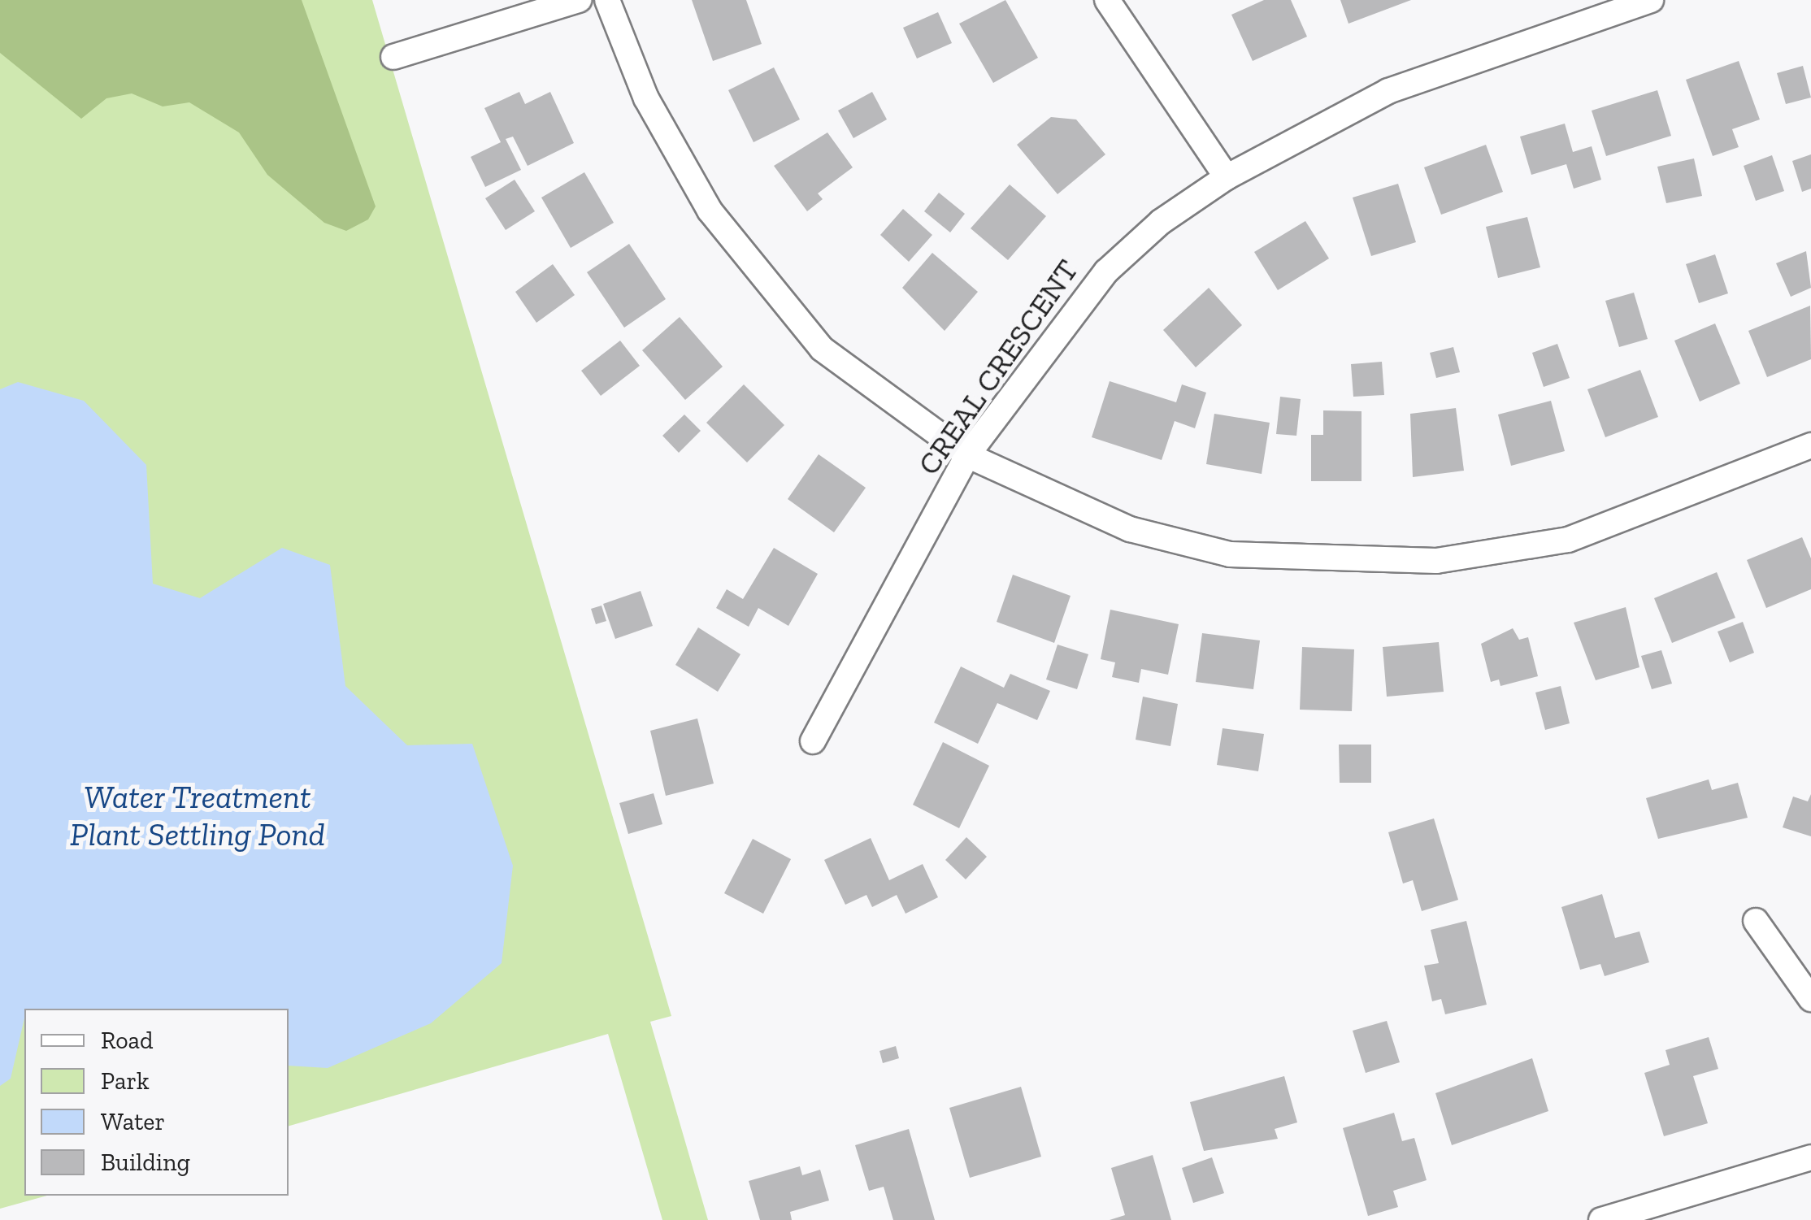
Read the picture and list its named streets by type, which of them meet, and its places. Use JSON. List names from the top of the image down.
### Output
{
  "streets": {
    "street": ["CREAL CRESCENT"]
  },
  "water": ["Water Treatment Plant Settling Pond"],
  "legend": [
    "Road",
    "Park",
    "Water",
    "Building"
  ]
}
